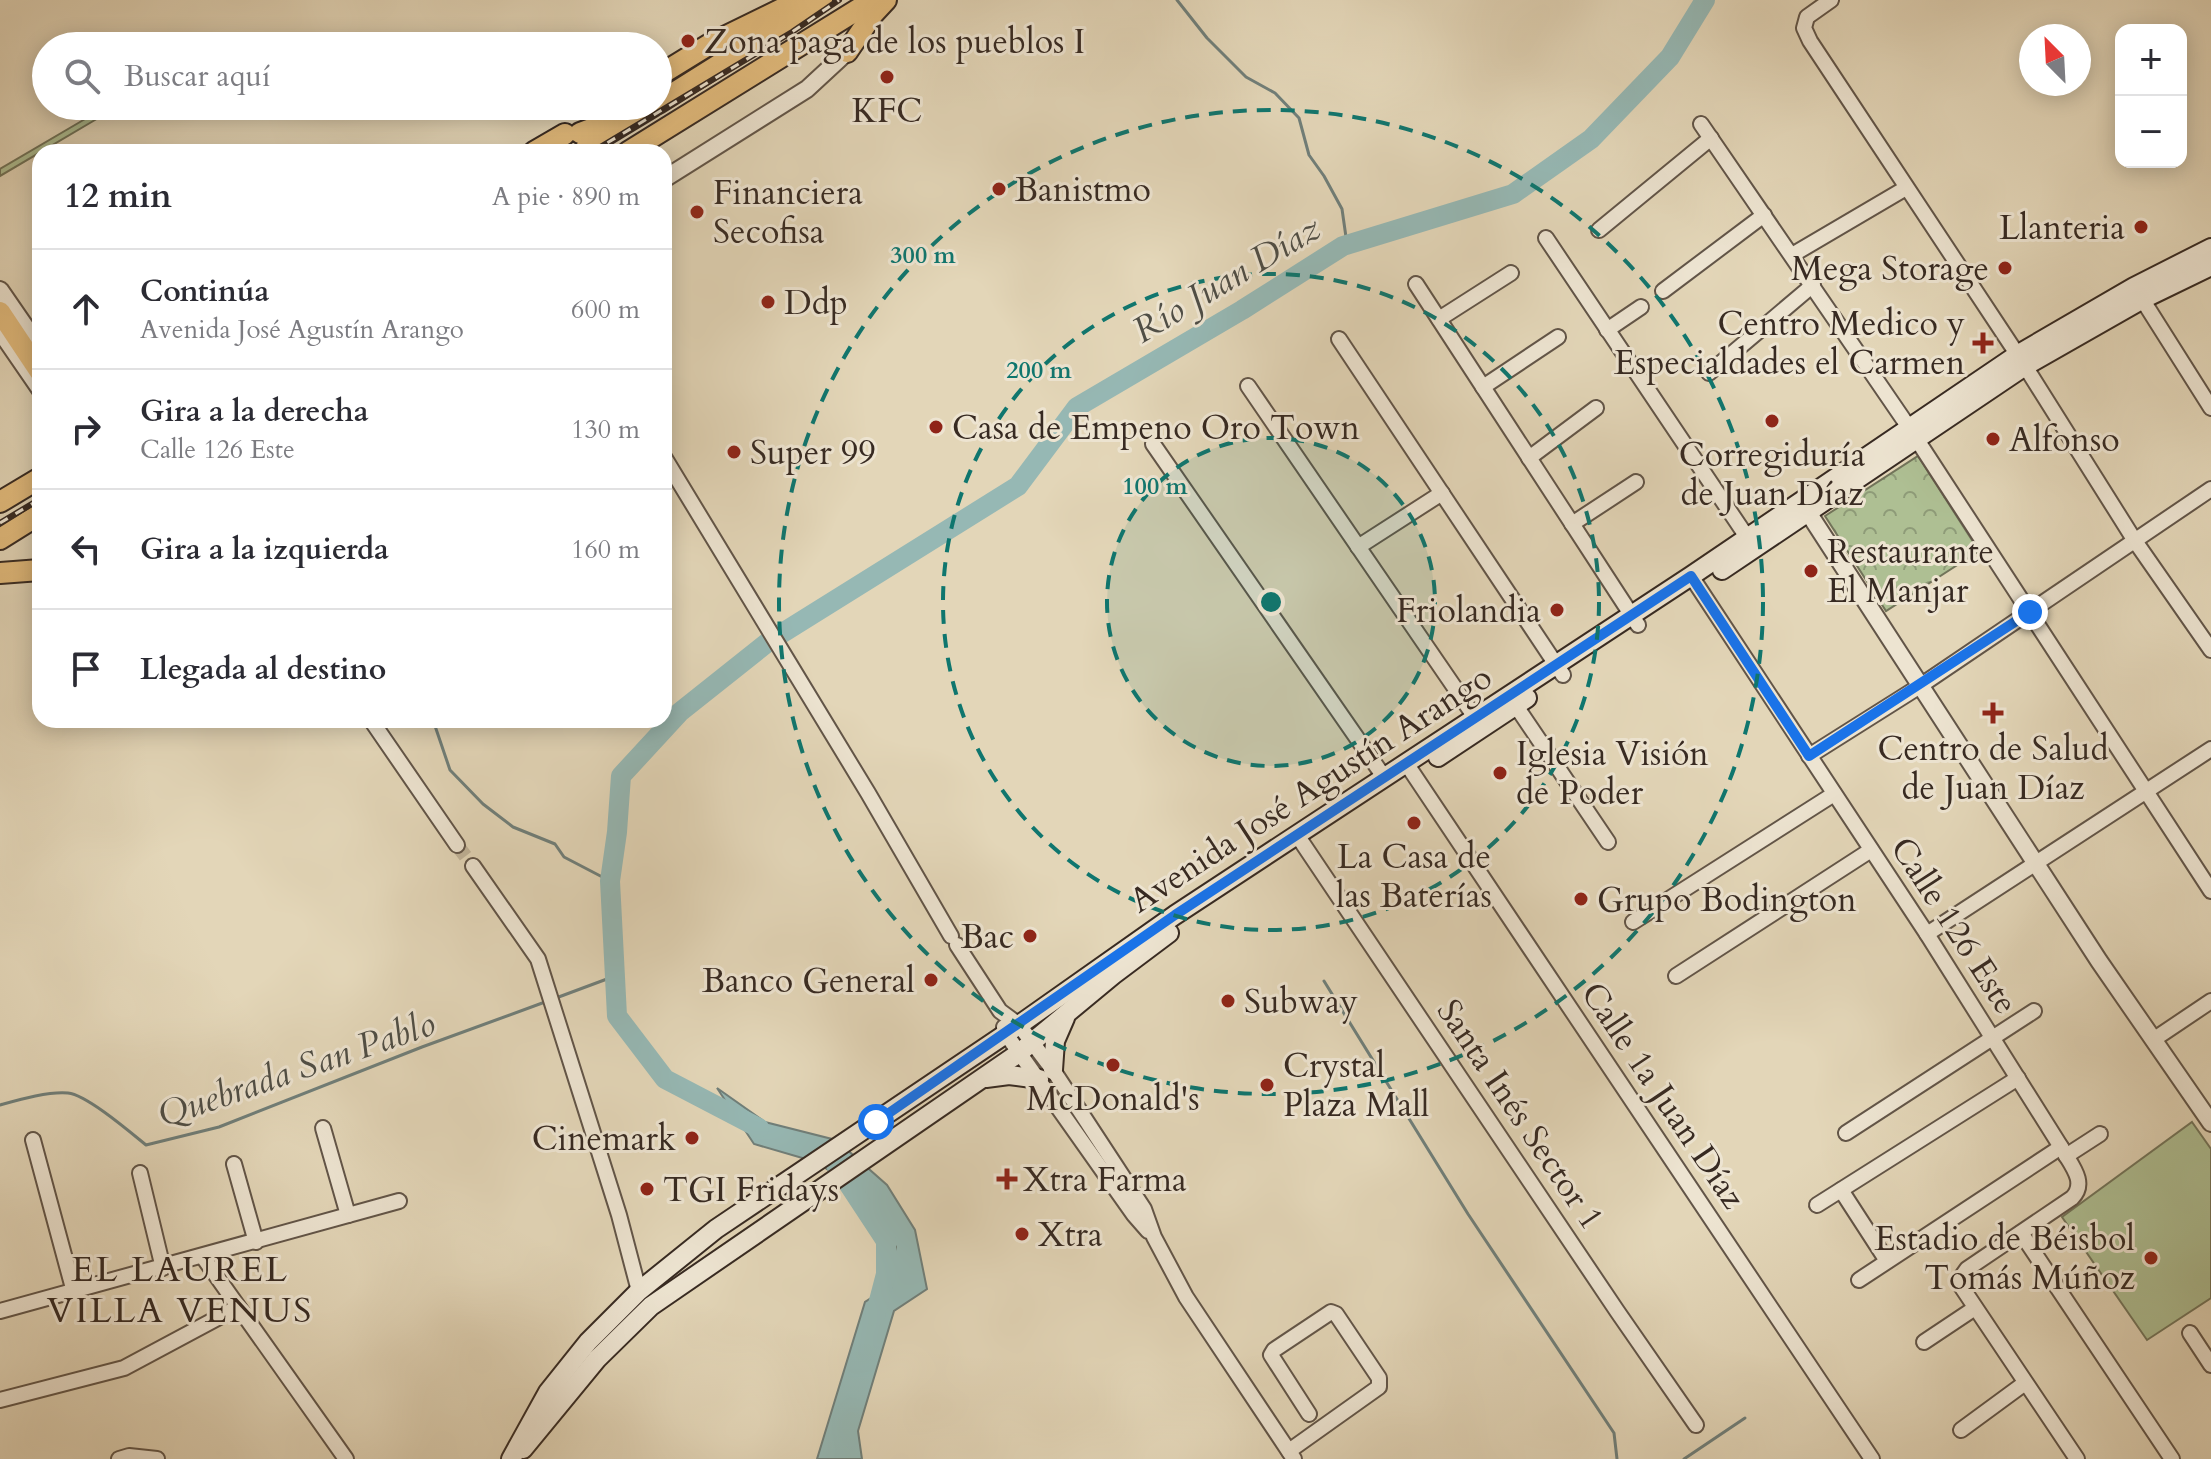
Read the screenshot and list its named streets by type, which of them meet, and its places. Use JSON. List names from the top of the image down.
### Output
{
  "streets": {
    "main road": ["Avenida José Agustín Arango"],
    "street": ["Calle 126 Este", "Calle 1a Juan Díaz", "Santa Inés Sector 1"]
  },
  "crossings": [
    ["Avenida José Agustín Arango", "Calle 126 Este"],
    ["Avenida José Agustín Arango", "Calle 1a Juan Díaz"],
    ["Avenida José Agustín Arango", "Santa Inés Sector 1"]
  ],
  "districts": ["EL LAUREL VILLA VENUS"],
  "water": ["Río Juan Díaz", "Quebrada San Pablo"],
  "places": {
    "other": [
      "Zona paga de los pueblos I",
      "KFC",
      "Banistmo",
      "Financiera Secofisa",
      "Llanteria",
      "Mega Storage",
      "Ddp",
      "Corregiduría de Juan Díaz",
      "Casa de Empeno Oro Town",
      "Alfonso",
      "Super 99",
      "Restaurante El Manjar",
      "Friolandia",
      "Iglesia Visión de Poder",
      "La Casa de las Baterías",
      "Grupo Bodington",
      "Bac",
      "Banco General",
      "Subway",
      "McDonald's",
      "Crystal Plaza Mall",
      "Cinemark",
      "TGI Fridays",
      "Xtra",
      "Estadio de Béisbol Tomás Múñoz"
    ],
    "health": ["Centro Medico y Especialdades el Carmen", "Centro de Salud de Juan Díaz", "Xtra Farma"]
  },
  "north": "top left",
  "page": {
    "map_buttons": ["+", "−"],
    "search": "Buscar aquí",
    "heading": ["12 min", "A pie · 890 m"],
    "list": [
      ["Continúa", "Avenida José Agustín Arango", "600 m"],
      ["Gira a la derecha", "Calle 126 Este", "130 m"],
      ["Gira a la izquierda", "160 m"],
      "Llegada al destino"
    ]
  },
  "rings": ["300 m", "200 m", "100 m"]
}
